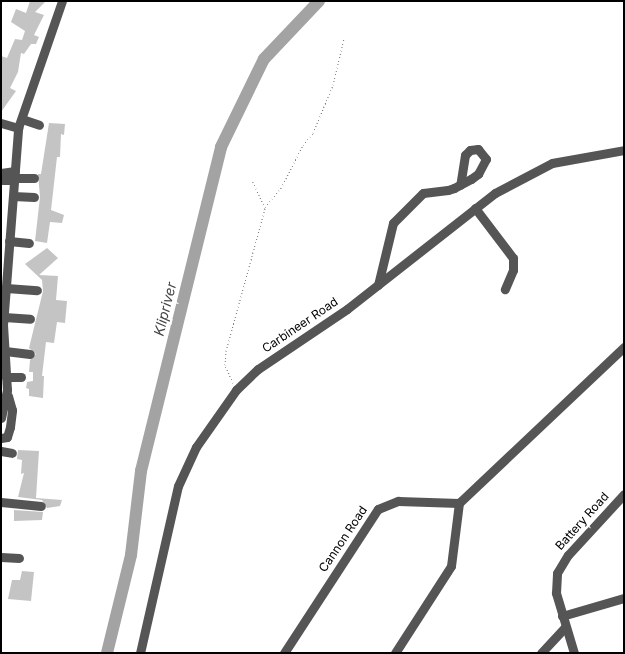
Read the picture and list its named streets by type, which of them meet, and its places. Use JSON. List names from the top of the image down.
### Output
{
  "streets": {
    "street": ["Carbineer Road", "Battery Road", "Cannon Road"]
  },
  "water": ["Klipriver"]
}
